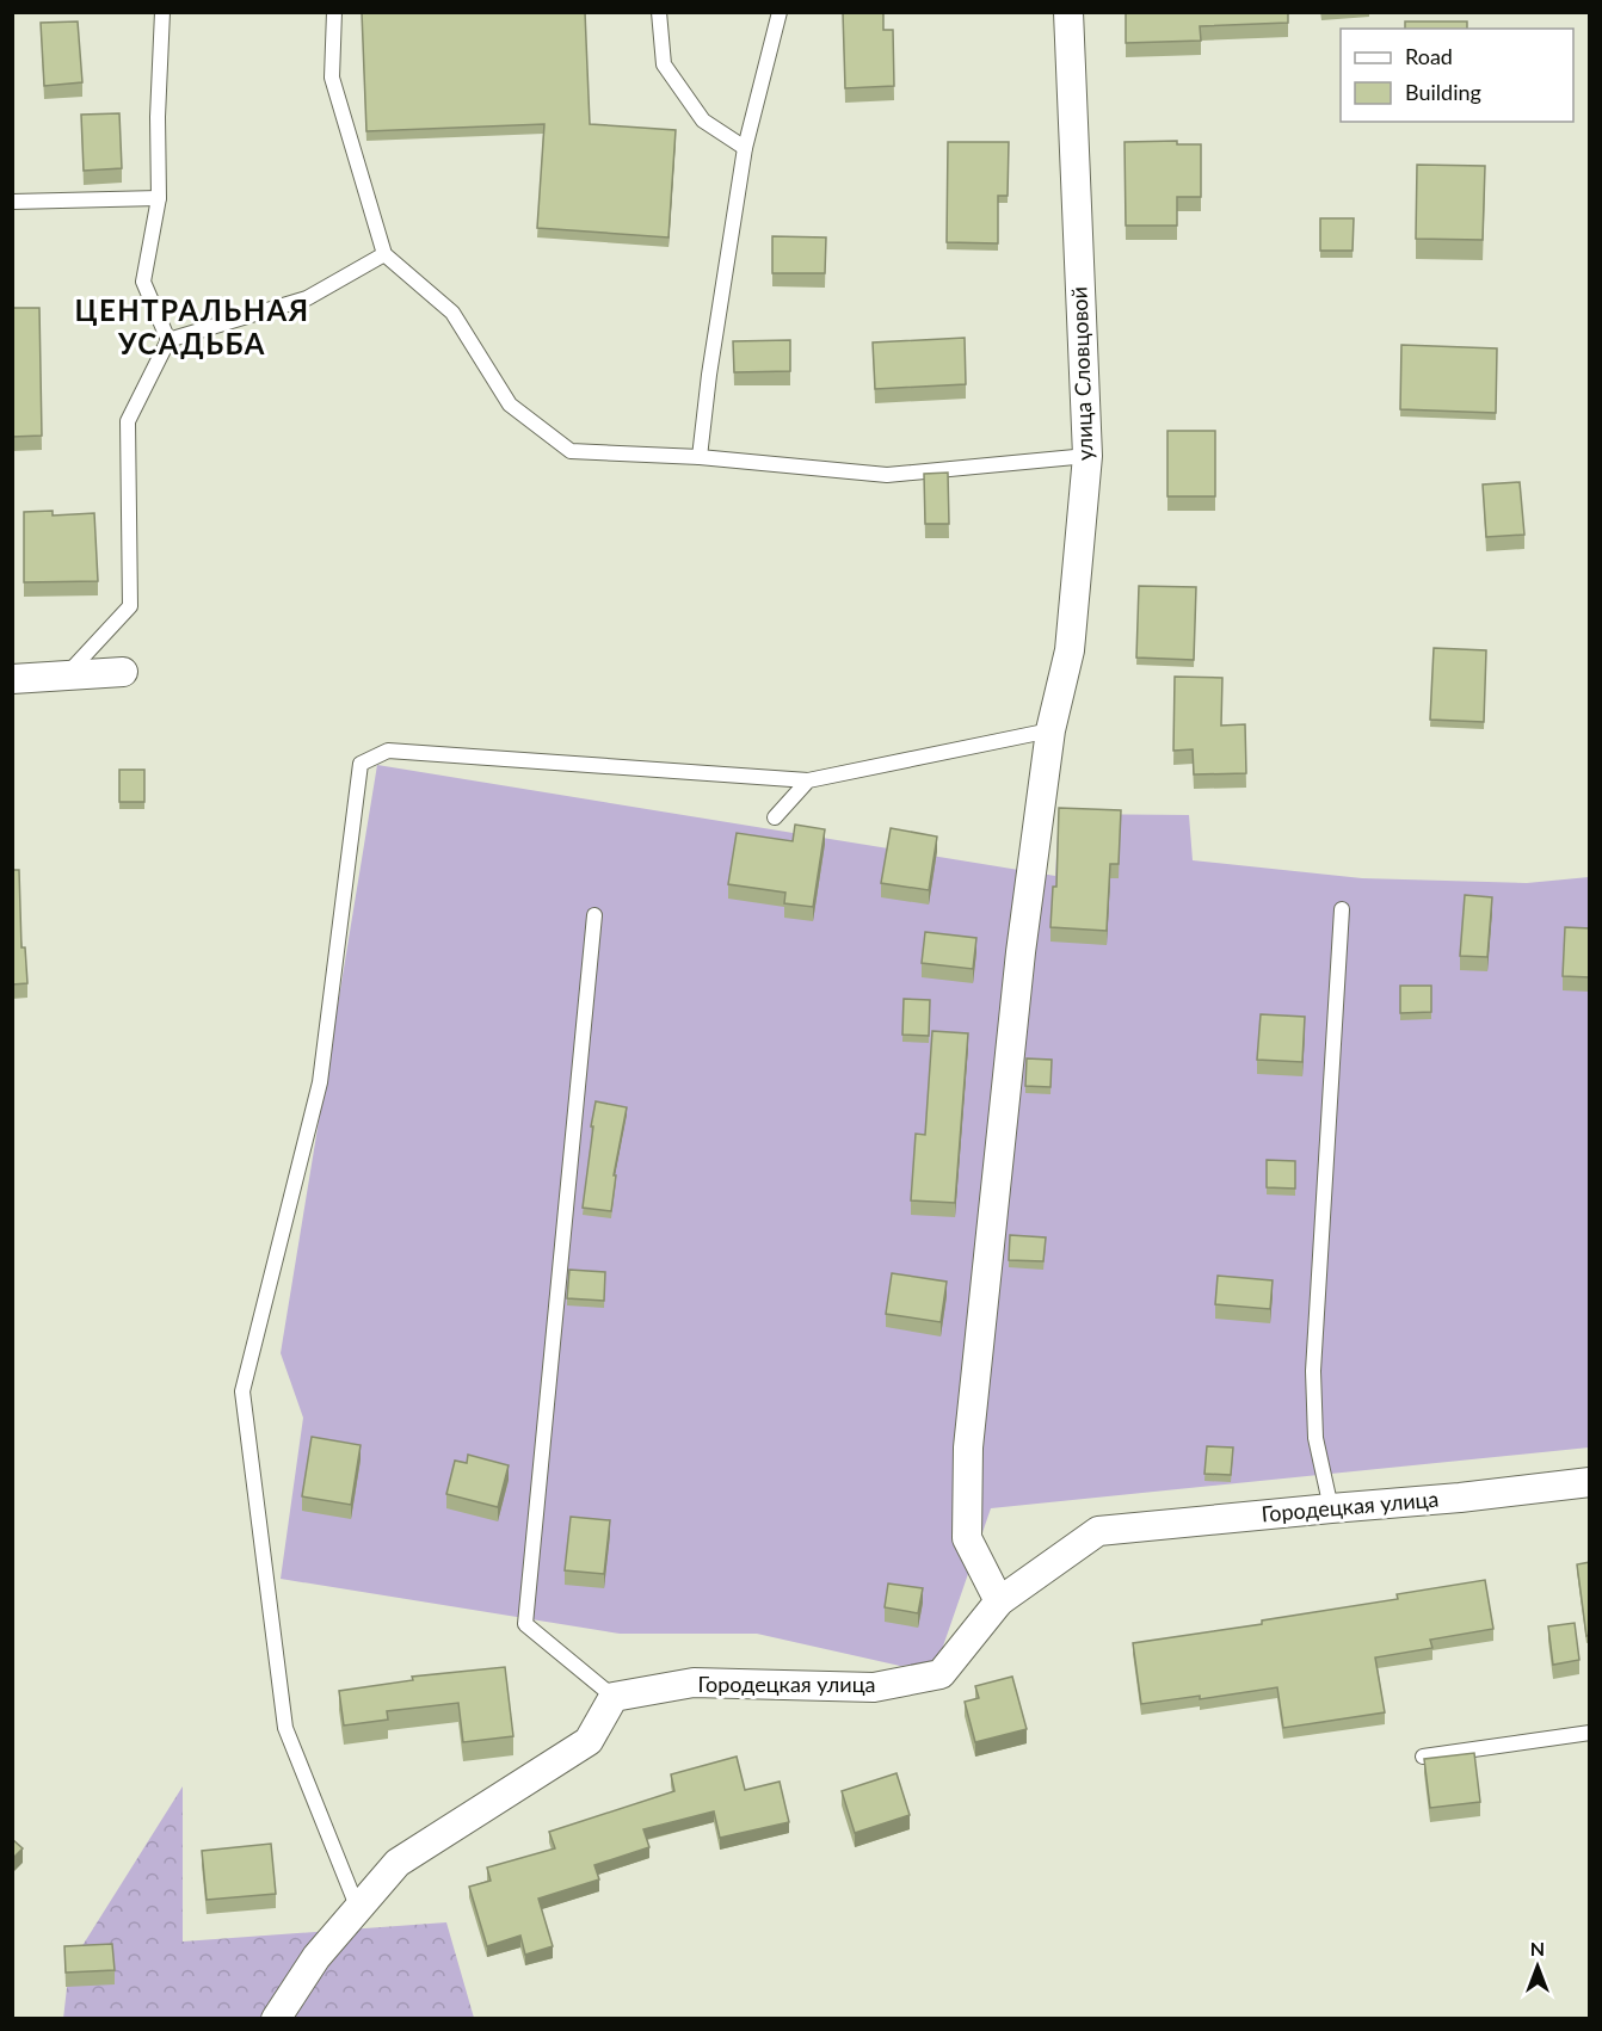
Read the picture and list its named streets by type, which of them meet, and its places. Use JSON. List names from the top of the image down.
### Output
{
  "streets": {
    "street": ["улица Словцовой", "Городецкая улица"]
  },
  "crossings": [
    ["улица Словцовой", "Городецкая улица"]
  ],
  "districts": ["ЦЕНТРАЛЬНАЯ УСАДЬБА"],
  "legend": ["Road", "Building"],
  "north": "top"
}
